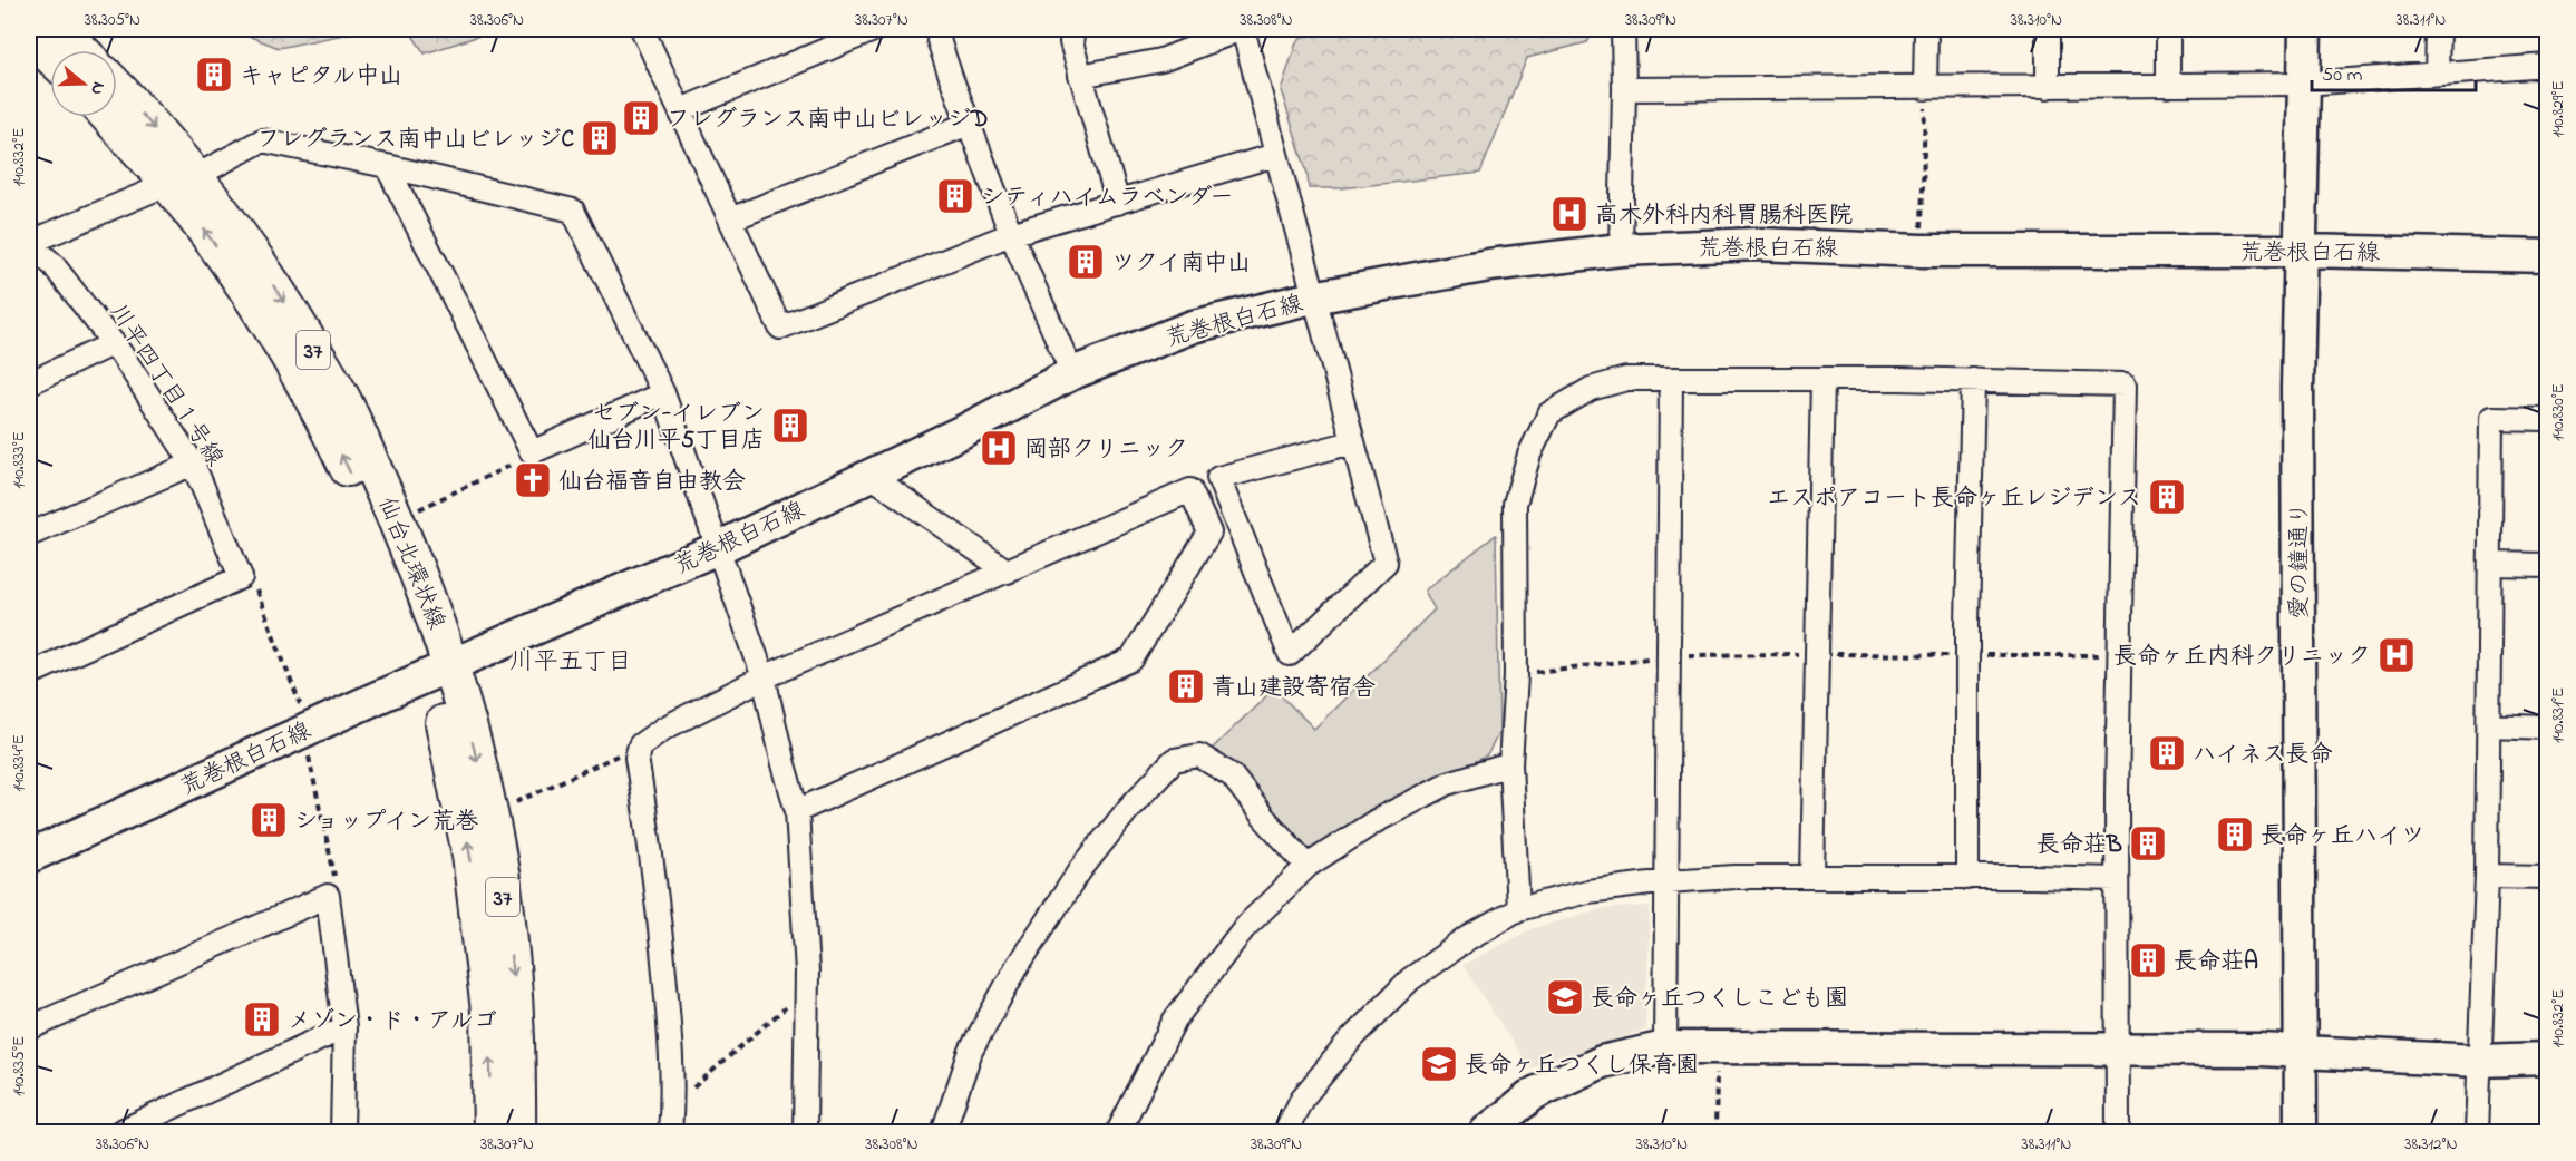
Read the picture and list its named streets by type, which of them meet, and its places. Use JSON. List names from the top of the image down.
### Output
{
  "streets": {
    "main road": ["37", "仙台北環状線"],
    "street": ["荒巻根白石線", "川平四丁目１号線", "愛の鐘通り"]
  },
  "crossings": [
    ["荒巻根白石線", "愛の鐘通り"],
    ["荒巻根白石線", "仙台北環状線"]
  ],
  "districts": ["川平五丁目"],
  "places": {
    "building": [
      "キャピタル中山",
      "フレグランス南中山ビレッジD",
      "フレグランス南中山ビレッジC",
      "シティハイムラベンダー",
      "ツクイ南中山",
      "セブン-イレブン 仙台川平5丁目店",
      "エスポアコート長命ヶ丘レジデンス",
      "青山建設寄宿舎",
      "ハイネス長命",
      "ショップイン荒巻",
      "長命ヶ丘ハイツ",
      "長命荘B",
      "長命荘A",
      "メゾン・ド・アルゴ"
    ],
    "hospital": ["高木外科内科胃腸科医院", "岡部クリニック", "長命ヶ丘内科クリニック"],
    "church": ["仙台福音自由教会"],
    "school or university": ["長命ヶ丘つくしこども園", "長命ヶ丘つくし保育園"]
  },
  "scale_bar": "50 m",
  "north": "right",
  "coordinates": [
    "38.305°N",
    "38.306°N",
    "38.307°N",
    "38.308°N",
    "38.309°N",
    "38.310°N",
    "38.311°N",
    "140.829°E",
    "140.832°E",
    "140.830°E",
    "140.833°E",
    "140.831°E",
    "140.834°E",
    "140.835°E",
    "38.312°N"
  ]
}
